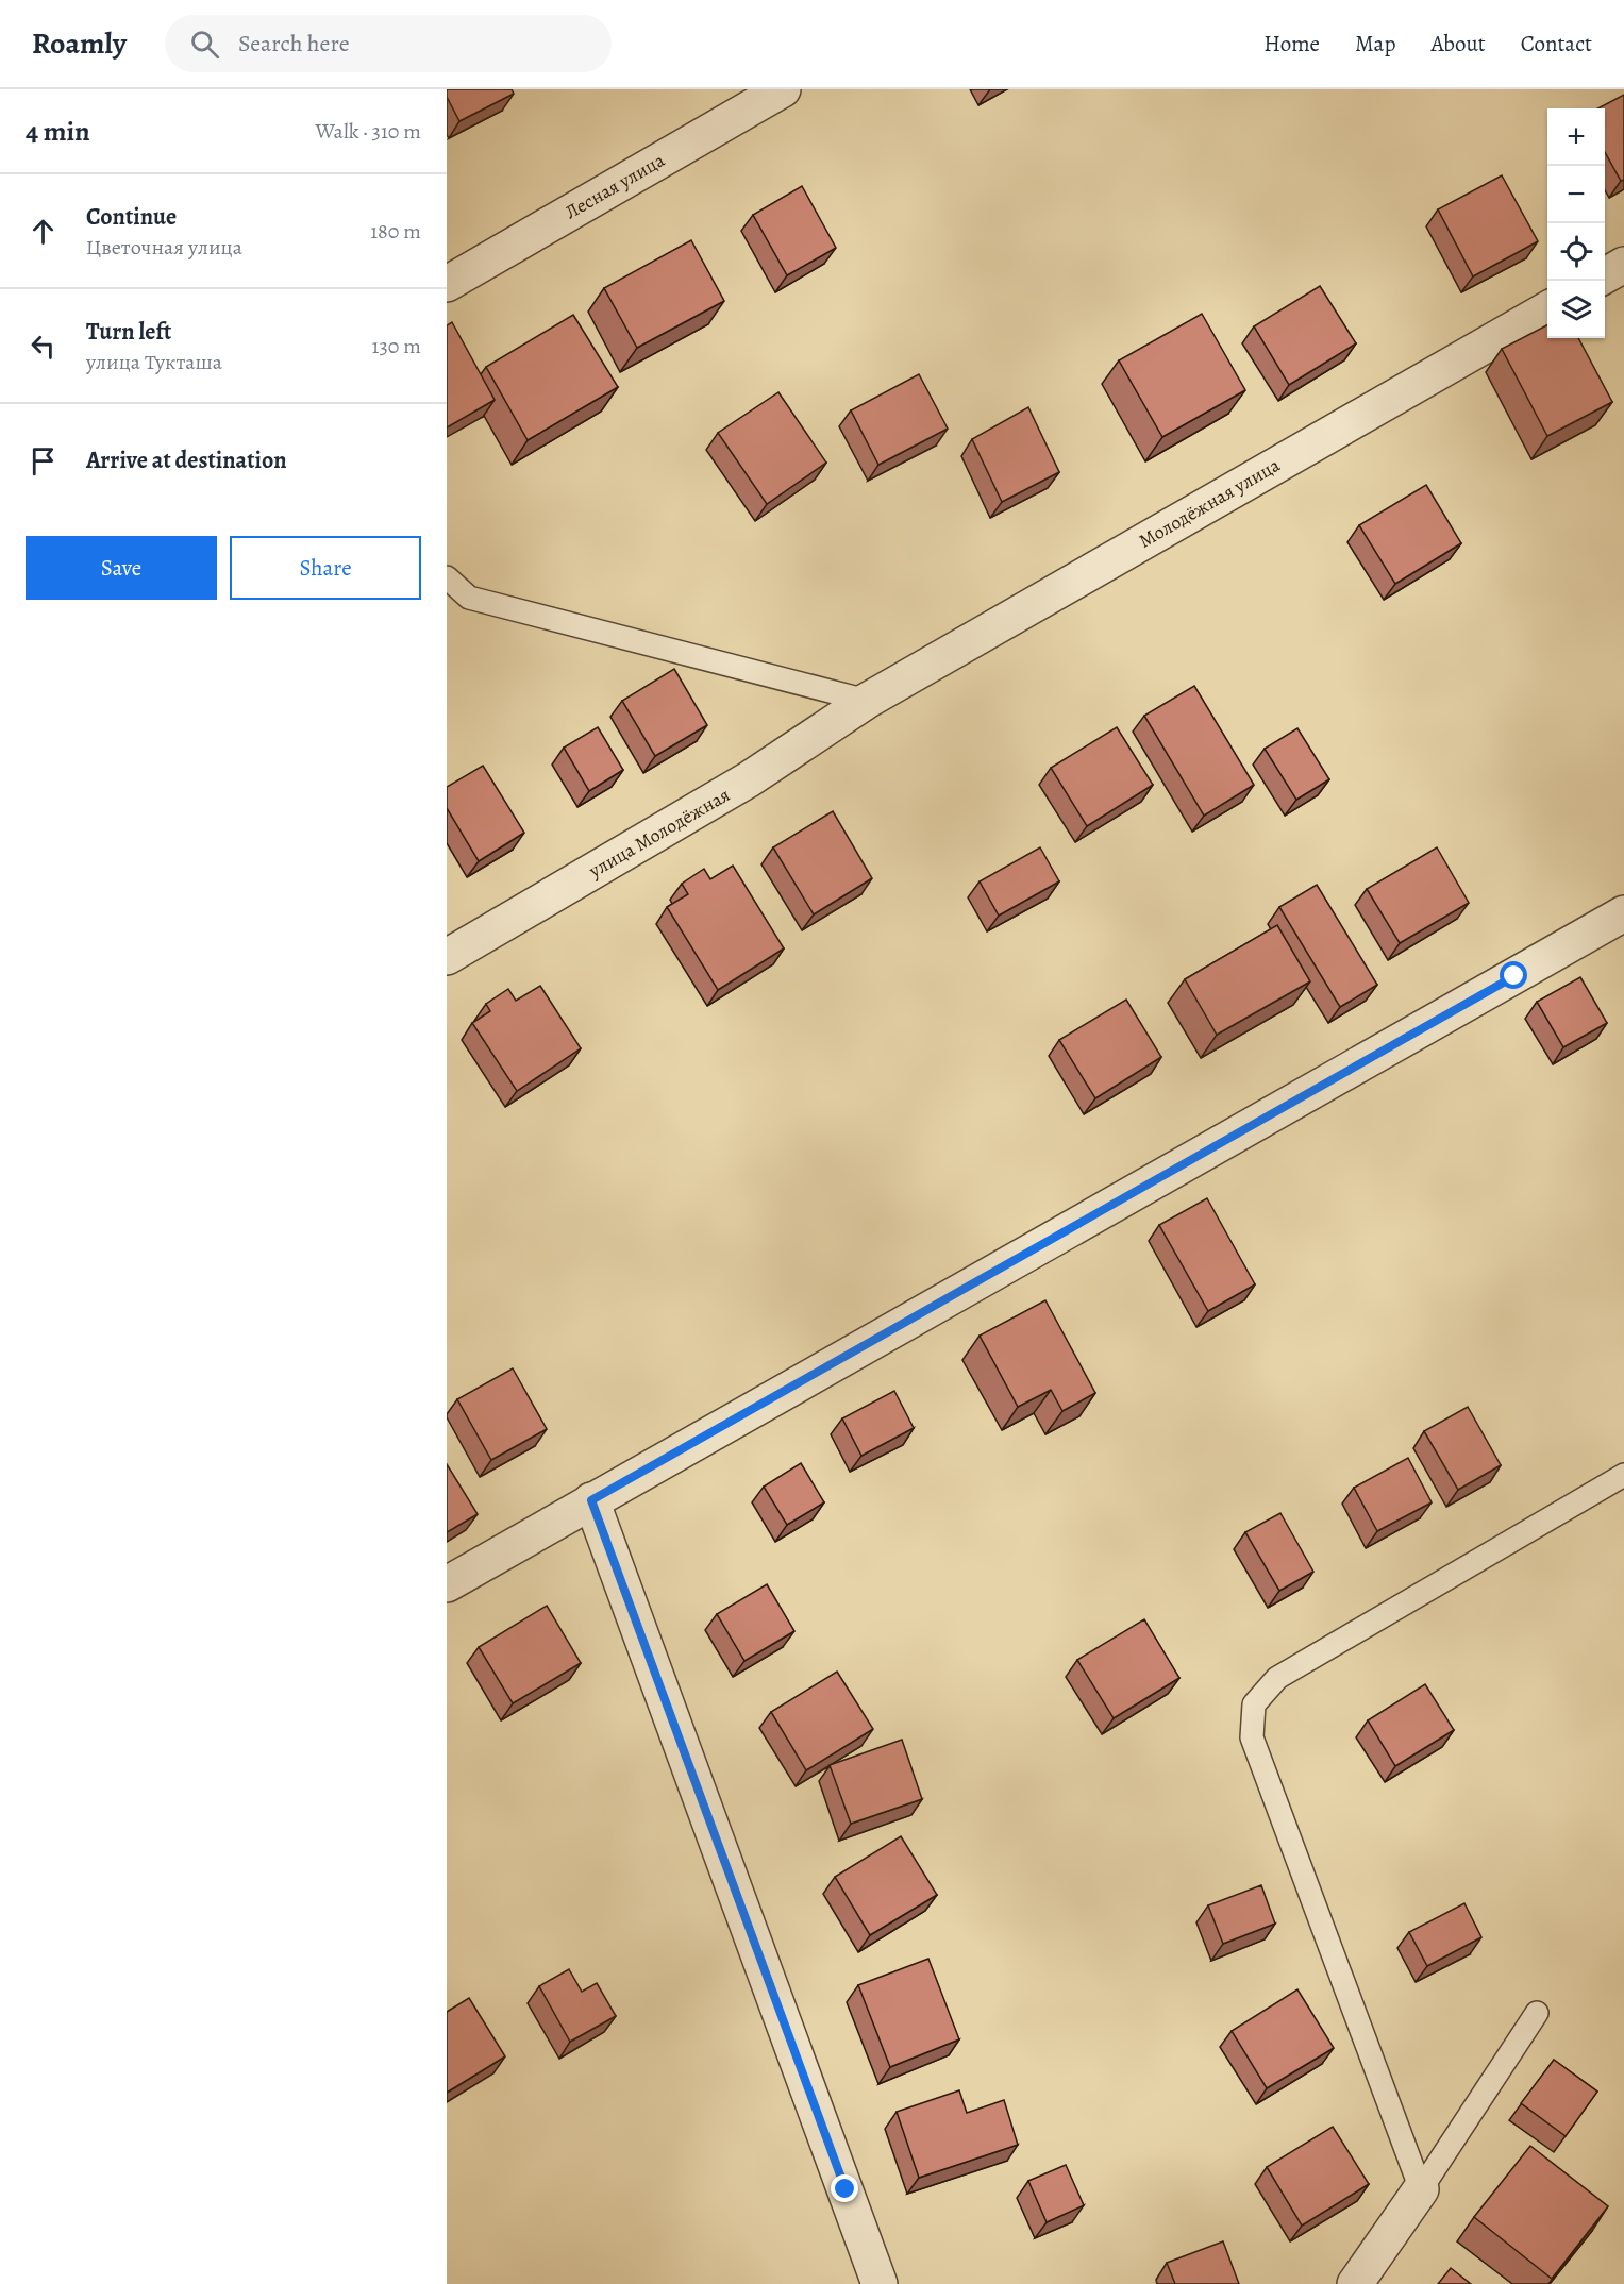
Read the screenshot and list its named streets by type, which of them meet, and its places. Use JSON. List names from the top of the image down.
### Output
{
  "streets": {
    "street": ["Лесная улица", "Молодёжная улица", "улица Молодёжная"]
  },
  "crossings": [
    ["Молодёжная улица", "улица Молодёжная"]
  ],
  "page": {
    "header": "Roamly",
    "search": "Search here",
    "nav": [
      "Home",
      "Map",
      "About",
      "Contact"
    ],
    "heading": ["4 min", "Walk · 310 m"],
    "map_buttons": ["+", "−"],
    "list": [
      ["Continue", "Цветочная улица", "180 m"],
      ["Turn left", "улица Тукташа", "130 m"],
      "Arrive at destination"
    ],
    "buttons": ["Save", "Share"]
  }
}
